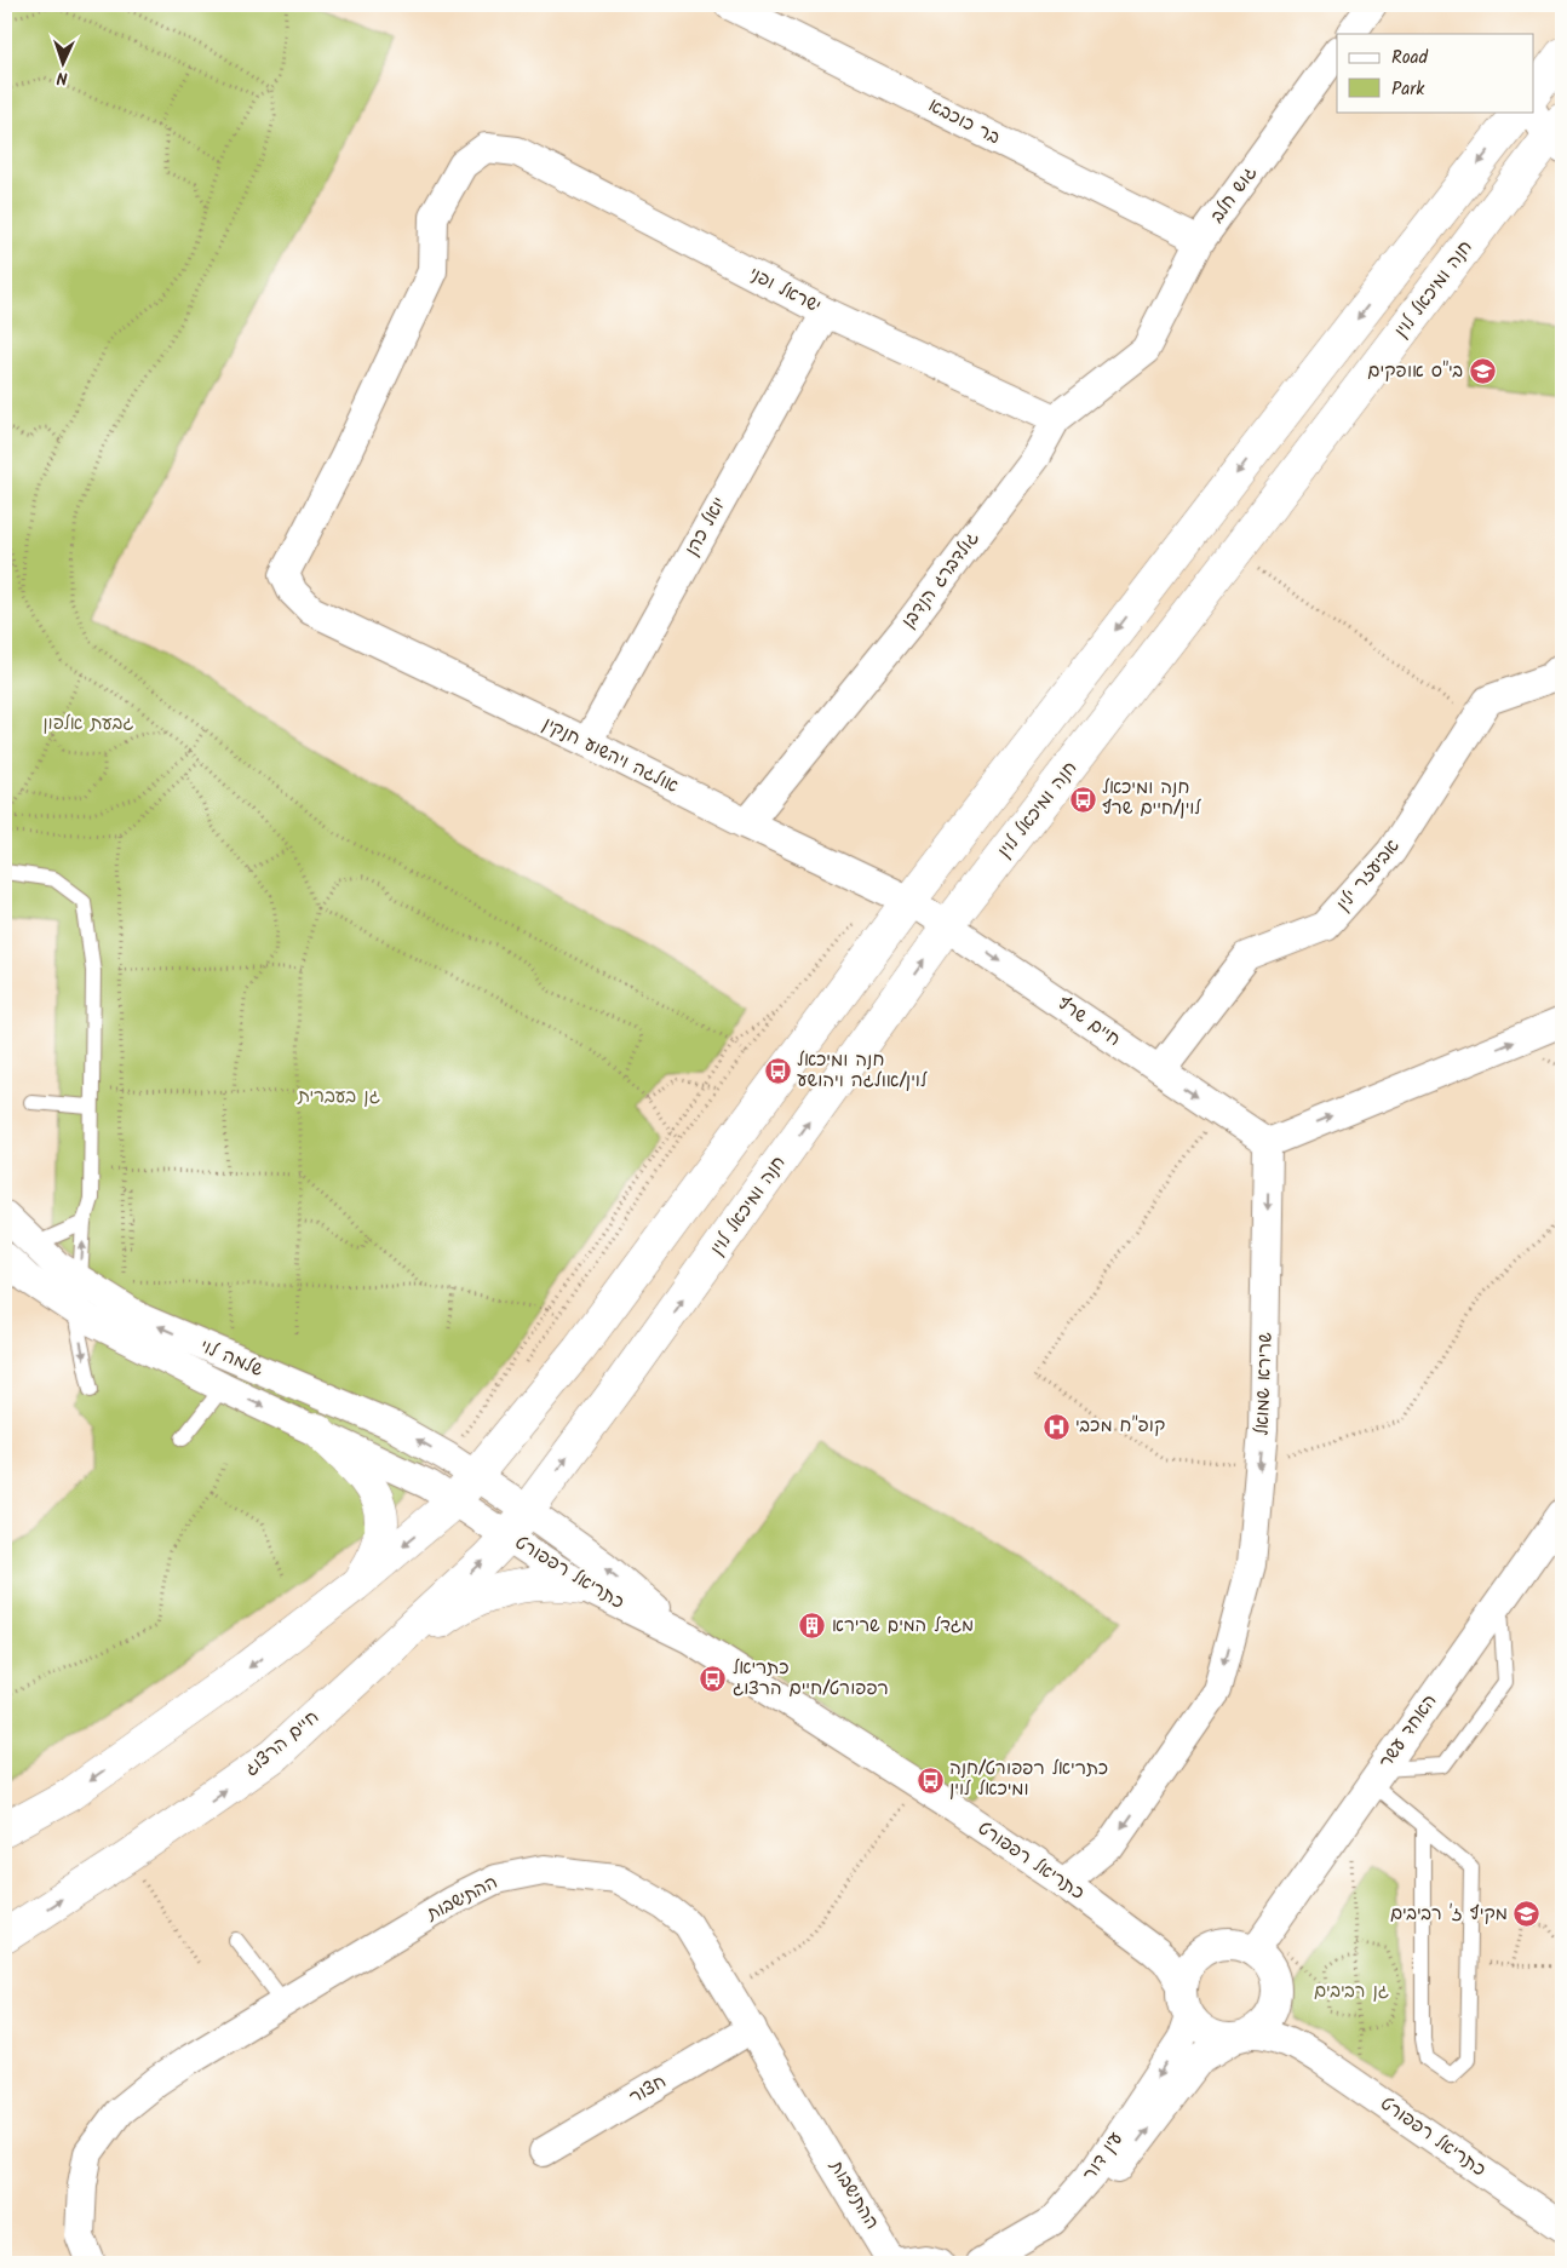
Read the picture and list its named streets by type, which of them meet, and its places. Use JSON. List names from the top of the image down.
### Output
{
  "streets": {
    "main road": ["חנה ומיכאל לוין", "חיים הרצוג"],
    "street": [
      "בר כוכבא",
      "גוש חלב",
      "ישראל ופני",
      "יואל כהן",
      "גולדברג הנדבן",
      "אולגה ויהשוע חנקין",
      "אביעזר ילין",
      "חיים שרף",
      "שלמה לוי",
      "שרירא שמואל",
      "כתריאל רפפורט",
      "האחד עשר",
      "ההתישבות",
      "חצור",
      "עין דור"
    ]
  },
  "crossings": [
    ["בר כוכבא", "גוש חלב"],
    ["גוש חלב", "גולדברג הנדבן"],
    ["חנה ומיכאל לוין", "חיים שרף"],
    ["חנה ומיכאל לוין", "כתריאל רפפורט"],
    ["חנה ומיכאל לוין", "חיים הרצוג"],
    ["ישראל ופני", "יואל כהן"],
    ["ישראל ופני", "גולדברג הנדבן"],
    ["ישראל ופני", "אולגה ויהשוע חנקין"],
    ["יואל כהן", "אולגה ויהשוע חנקין"],
    ["גולדברג הנדבן", "אולגה ויהשוע חנקין"],
    ["אולגה ויהשוע חנקין", "חיים שרף"],
    ["אביעזר ילין", "חיים שרף"],
    ["חיים שרף", "שרירא שמואל"],
    ["שלמה לוי", "כתריאל רפפורט"],
    ["שרירא שמואל", "כתריאל רפפורט"],
    ["כתריאל רפפורט", "האחד עשר"],
    ["כתריאל רפפורט", "חיים הרצוג"],
    ["כתריאל רפפורט", "עין דור"],
    ["האחד עשר", "עין דור"],
    ["ההתישבות", "חצור"]
  ],
  "one_way": ["חיים שרף", "שרירא שמואל"],
  "parks": ["גבעת אלפון", "גן בעברית", "גן רביבים"],
  "places": {
    "school or university": ["בי\"ס אופקים", "מקיף ז' רביבים"],
    "bus stop": [
      "חנה ומיכאל לוין/חיים שרף",
      "חנה ומיכאל לוין/אולגה ויהושע",
      "כתריאל רפפורט/חיים הרצוג",
      "כתריאל רפפורט/חנה ומיכאל לוין"
    ],
    "hospital": ["קופ\"ח מכבי"],
    "building": ["מגדל המים שרירא"]
  },
  "legend": ["Road", "Park"],
  "north": "bottom"
}
